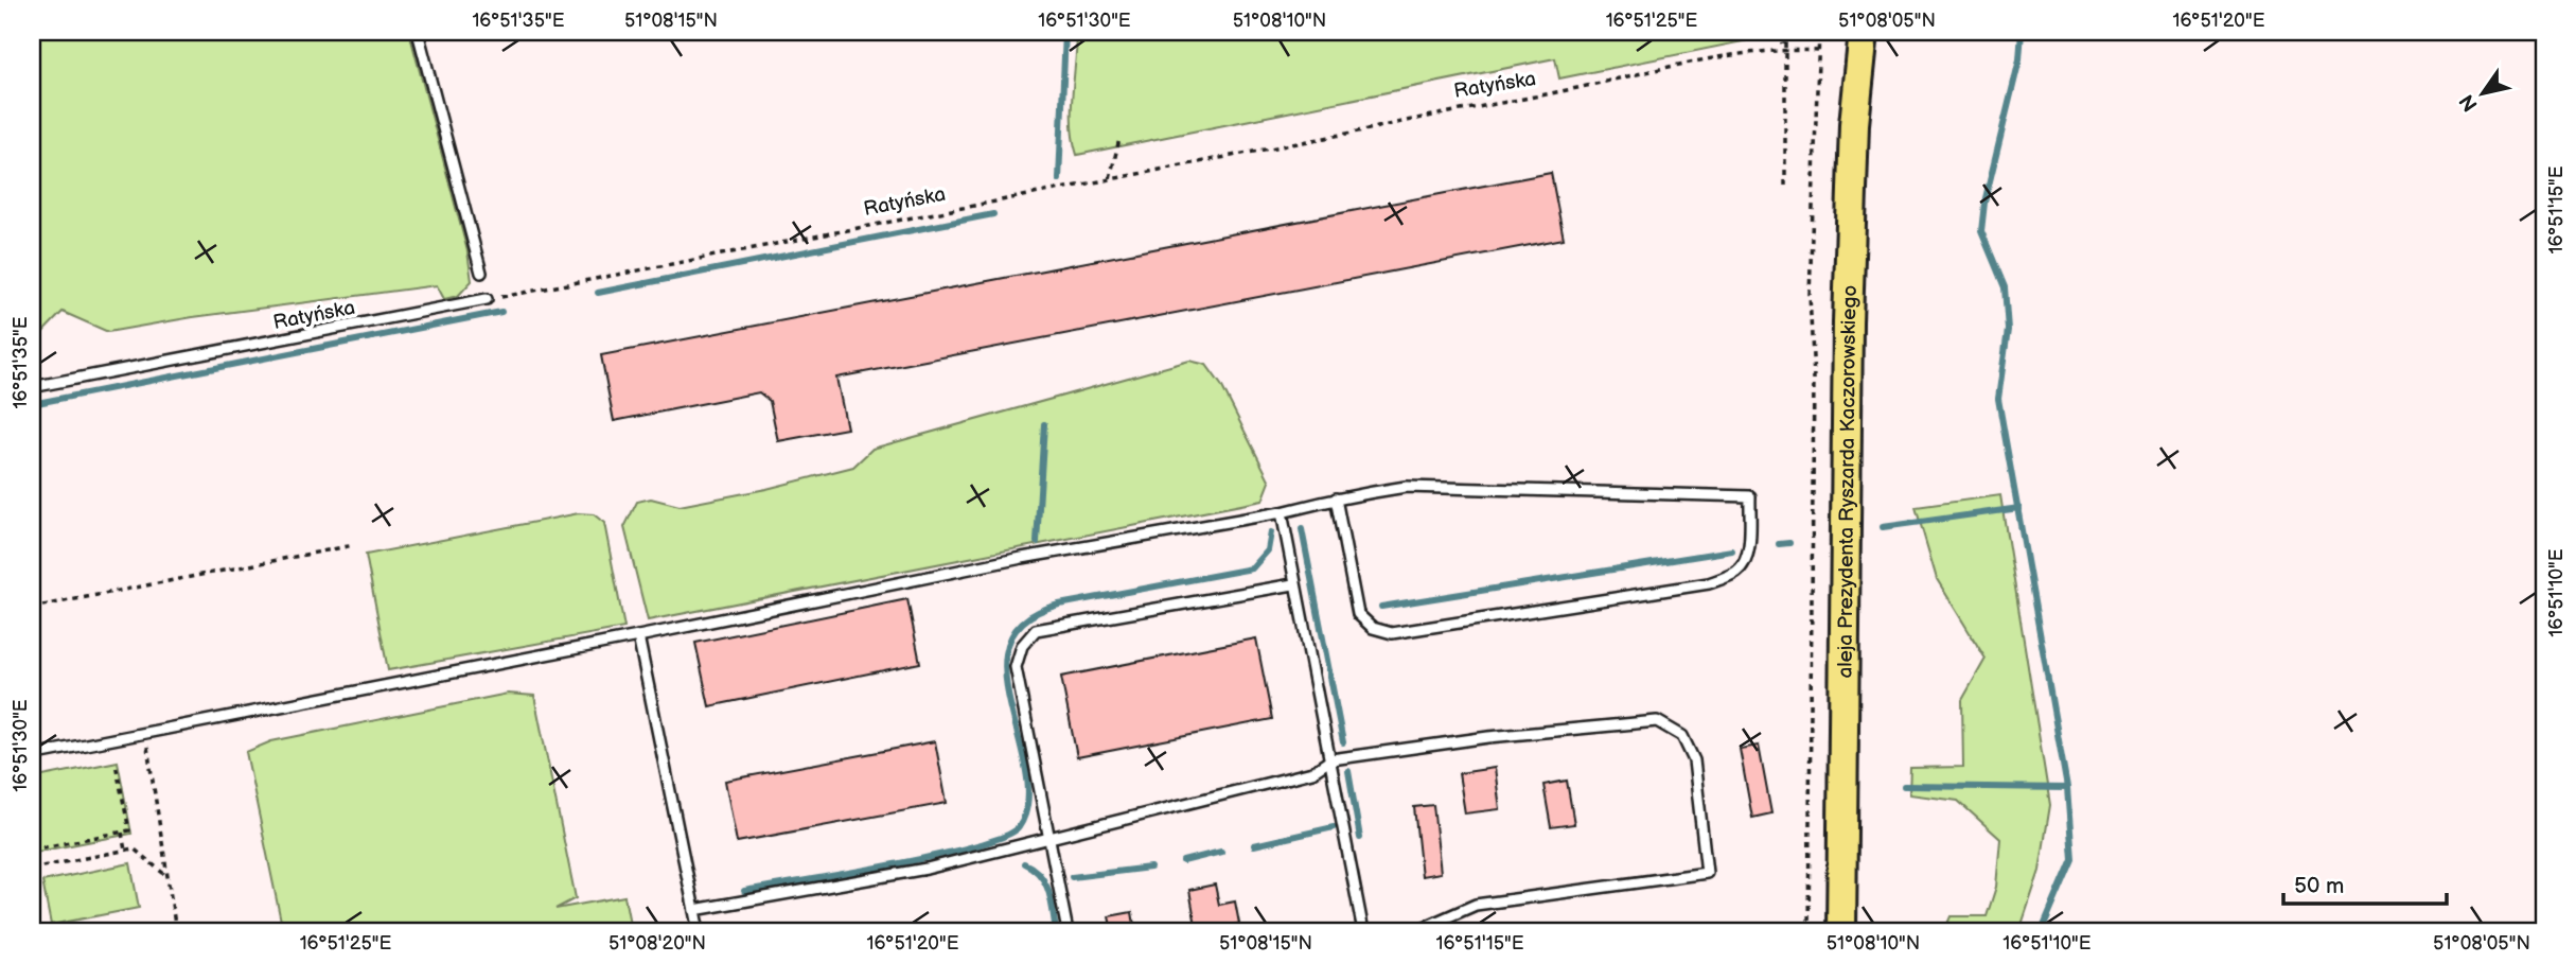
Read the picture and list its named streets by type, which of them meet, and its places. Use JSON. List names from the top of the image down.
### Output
{
  "streets": {
    "main road": ["aleja Prezydenta Ryszarda Kaczorowskiego"],
    "lane": ["Ratyńska"]
  },
  "scale_bar": "50 m",
  "north": "bottom left",
  "coordinates": [
    "16°51'35\"E",
    "51°08'15\"N",
    "16°51'30\"E",
    "51°08'10\"N",
    "16°51'25\"E",
    "51°08'05\"N",
    "16°51'20\"E",
    "16°51'15\"E",
    "16°51'10\"E",
    "51°08'20\"N"
  ]
}
